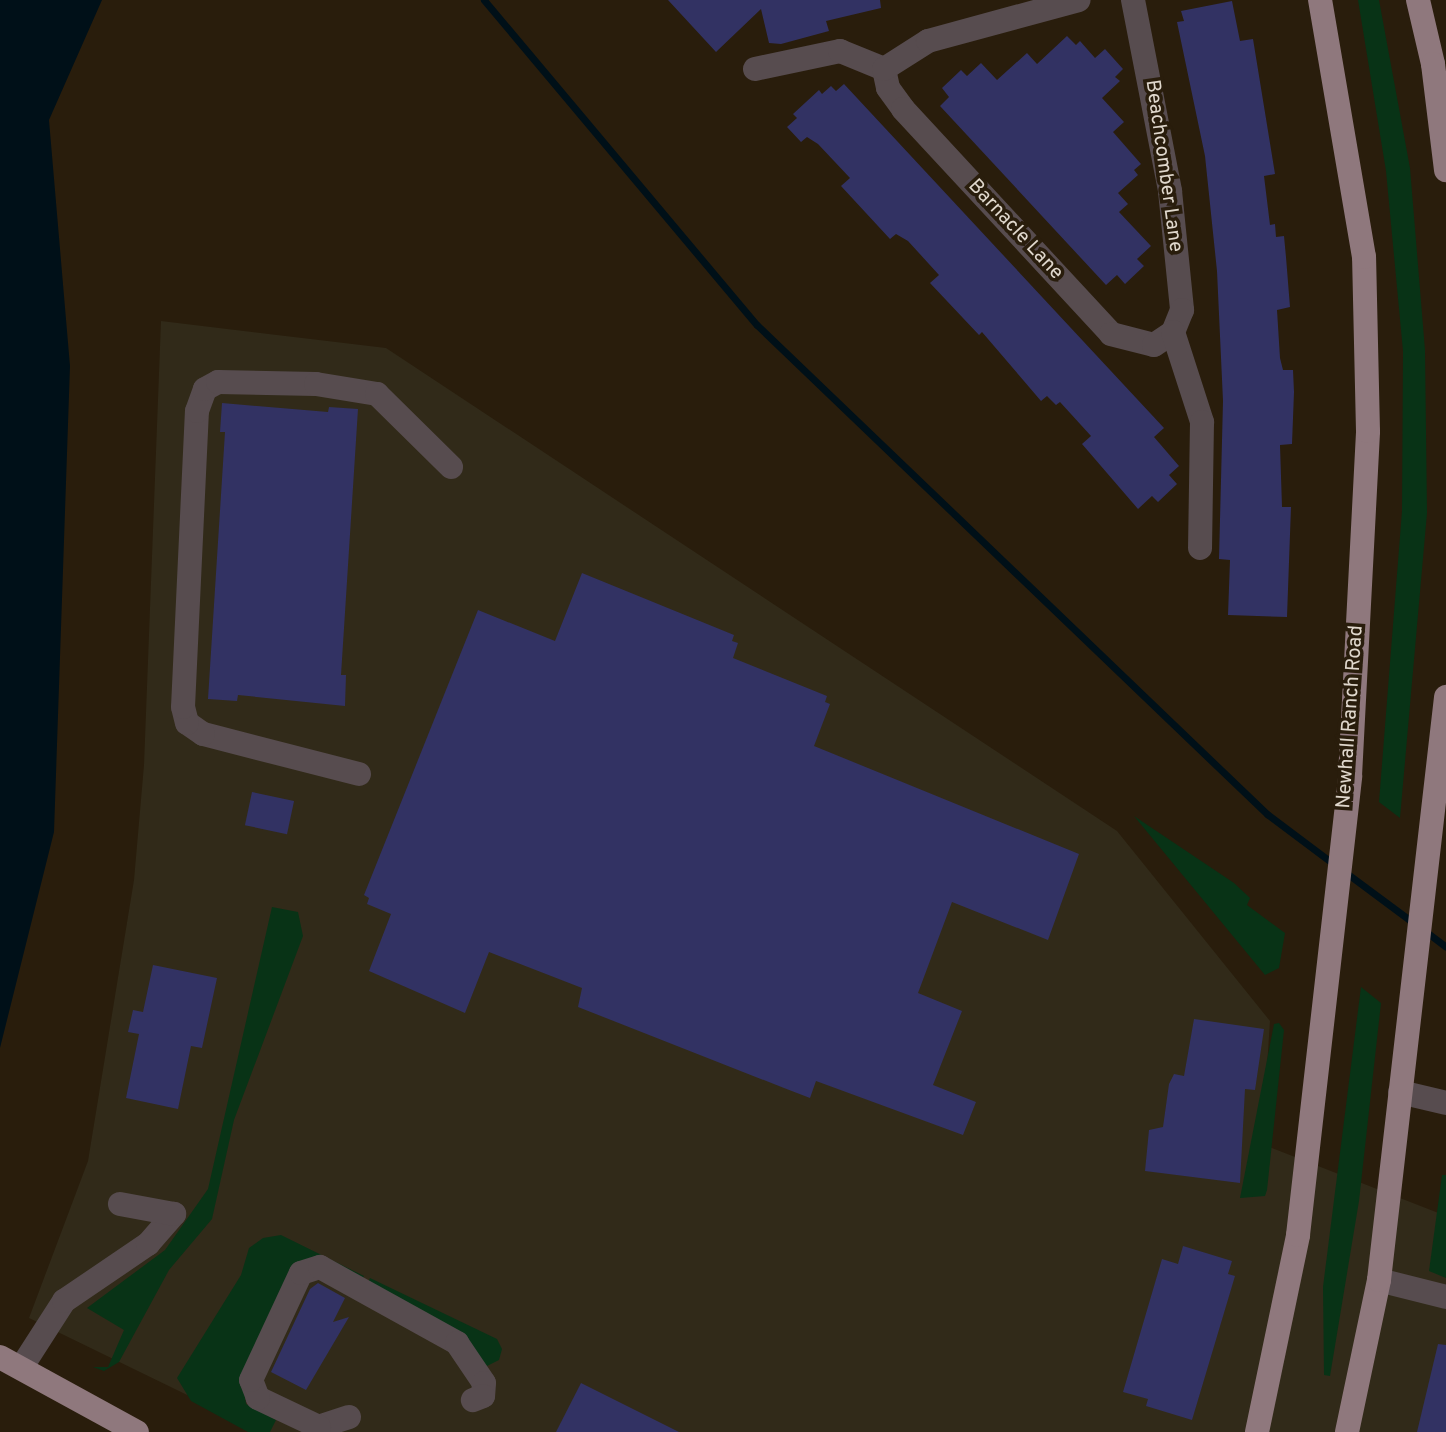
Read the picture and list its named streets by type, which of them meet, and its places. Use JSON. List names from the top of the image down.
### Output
{
  "streets": {
    "main road": ["Newhall Ranch Road"],
    "street": ["Beachcomber Lane", "Barnacle Lane"]
  },
  "crossings": [
    ["Beachcomber Lane", "Barnacle Lane"]
  ]
}
